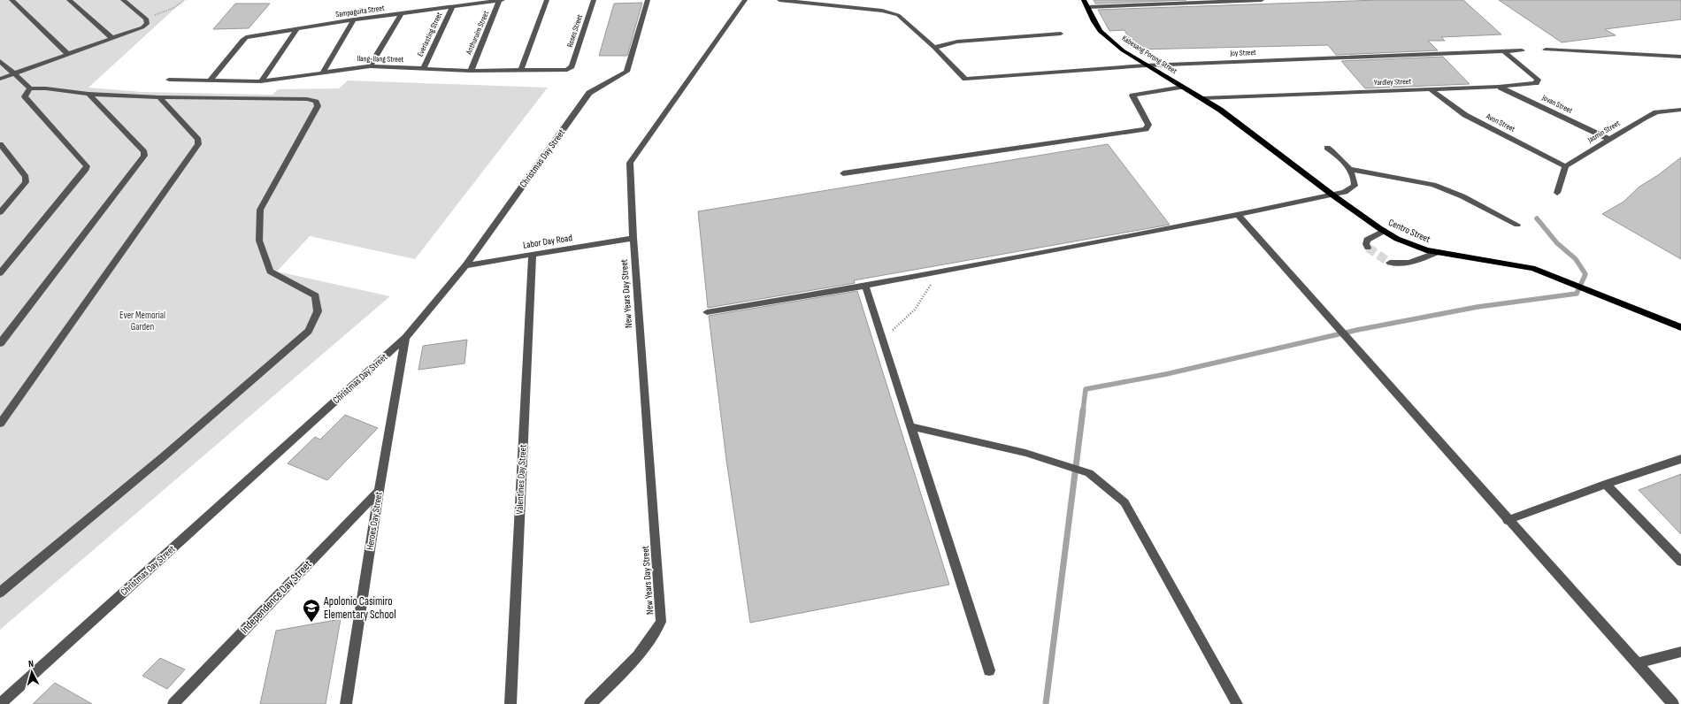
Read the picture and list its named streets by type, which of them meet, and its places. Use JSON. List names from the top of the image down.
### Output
{
  "streets": {
    "main road": ["Kabesang Porong Street", "Centro Street"],
    "street": [
      "Sampaguita Street",
      "Roses Street",
      "Anthuruim Street",
      "Everlasting Street",
      "Joy Street",
      "Ilang-Ilang Street",
      "Yardley Street",
      "Jovan Street",
      "Avon Street",
      "Jasmin Street",
      "Christmas Day Street",
      "Labor Day Road",
      "New Years Day Street",
      "Valentines Day Street",
      "Heroes Day Street",
      "Independence Day Street"
    ]
  },
  "crossings": [
    ["Sampaguita Street", "Anthuruim Street"],
    ["Sampaguita Street", "Everlasting Street"],
    ["Sampaguita Street", "Ilang-Ilang Street"],
    ["Roses Street", "Ilang-Ilang Street"],
    ["Anthuruim Street", "Ilang-Ilang Street"],
    ["Everlasting Street", "Ilang-Ilang Street"],
    ["Joy Street", "Kabesang Porong Street"],
    ["Joy Street", "Yardley Street"],
    ["Kabesang Porong Street", "Yardley Street"],
    ["Kabesang Porong Street", "Centro Street"],
    ["Yardley Street", "Jovan Street"],
    ["Yardley Street", "Avon Street"],
    ["Yardley Street", "Centro Street"],
    ["Jovan Street", "Jasmin Street"],
    ["Avon Street", "Jasmin Street"],
    ["Christmas Day Street", "Labor Day Road"],
    ["Christmas Day Street", "Heroes Day Street"],
    ["Labor Day Road", "New Years Day Street"],
    ["Labor Day Road", "Valentines Day Street"],
    ["Heroes Day Street", "Independence Day Street"]
  ],
  "parks": ["Ever Memorial Garden"],
  "places": {
    "school or university": ["Apolonio Casimiro Elementary School"]
  },
  "north": "top"
}
